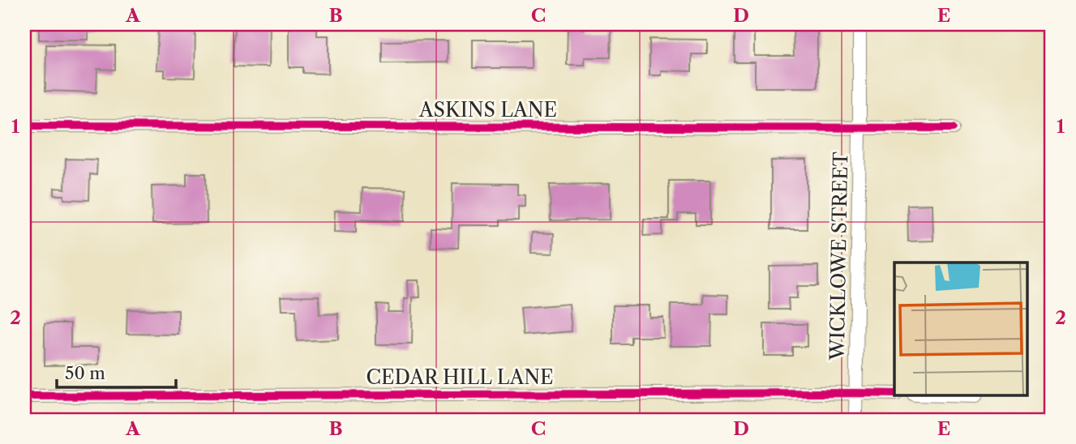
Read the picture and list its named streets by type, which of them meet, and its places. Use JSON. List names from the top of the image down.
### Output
{
  "streets": {
    "street": ["ASKINS LANE", "WICKLOWE STREET", "CEDAR HILL LANE"]
  },
  "crossings": [
    ["ASKINS LANE", "WICKLOWE STREET"],
    ["WICKLOWE STREET", "CEDAR HILL LANE"]
  ],
  "scale_bar": "50 m",
  "grid": {
    "columns": [
      "A",
      "B",
      "C",
      "D",
      "E"
    ],
    "rows": ["1", "2"]
  }
}
